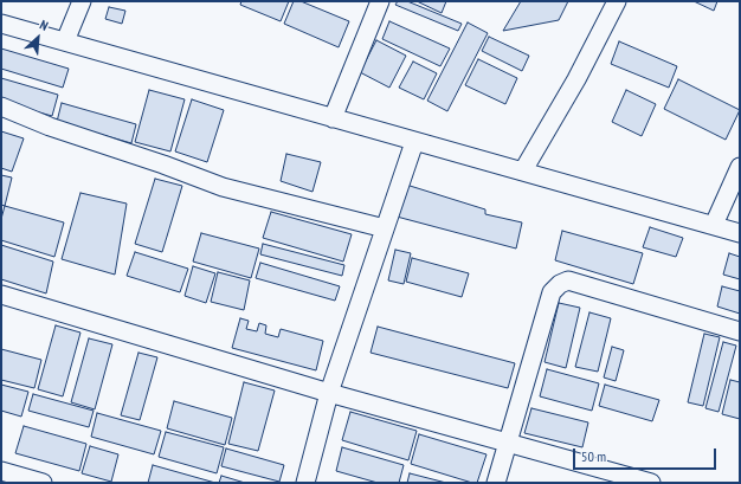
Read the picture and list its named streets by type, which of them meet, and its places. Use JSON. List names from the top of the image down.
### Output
{
  "scale_bar": "50 m",
  "north": "top right"
}
